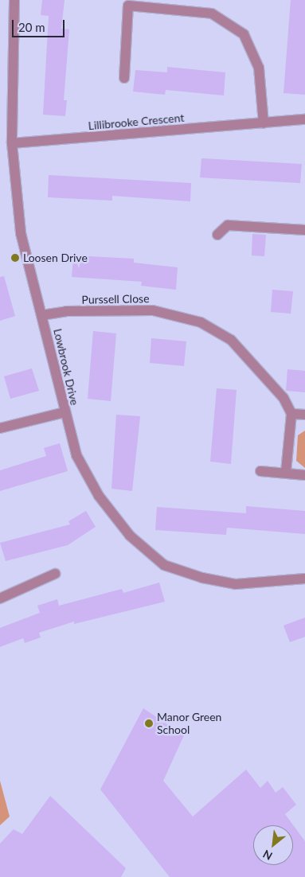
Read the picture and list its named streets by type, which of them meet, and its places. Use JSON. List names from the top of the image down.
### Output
{
  "streets": {
    "street": ["Lillibrooke Crescent", "Purssell Close", "Lowbrook Drive"]
  },
  "crossings": [
    ["Lillibrooke Crescent", "Lowbrook Drive"],
    ["Purssell Close", "Lowbrook Drive"]
  ],
  "places": ["Loosen Drive", "Manor Green School"],
  "scale_bar": "20 m",
  "north": "bottom left"
}
